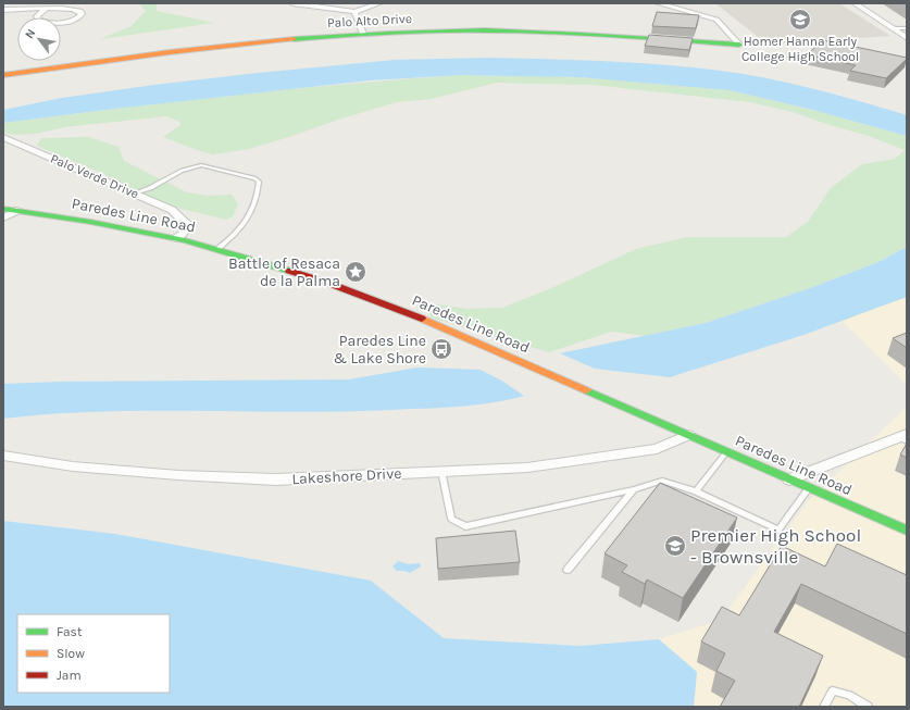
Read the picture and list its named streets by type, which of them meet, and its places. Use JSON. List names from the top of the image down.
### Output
{
  "streets": {
    "street": [
      "Palo Alto Drive",
      "Palo Verde Drive",
      "Paredes Line Road",
      "Lakeshore Drive"
    ]
  },
  "crossings": [
    ["Palo Verde Drive", "Paredes Line Road"],
    ["Paredes Line Road", "Lakeshore Drive"]
  ],
  "places": {
    "school or university": ["Homer Hanna Early College High School", "Premier High School - Brownsville"],
    "place": ["Battle of Resaca de la Palma"],
    "bus stop": ["Paredes Line & Lake Shore"]
  },
  "legend": ["Fast", "Slow", "Jam"],
  "north": "top left"
}
